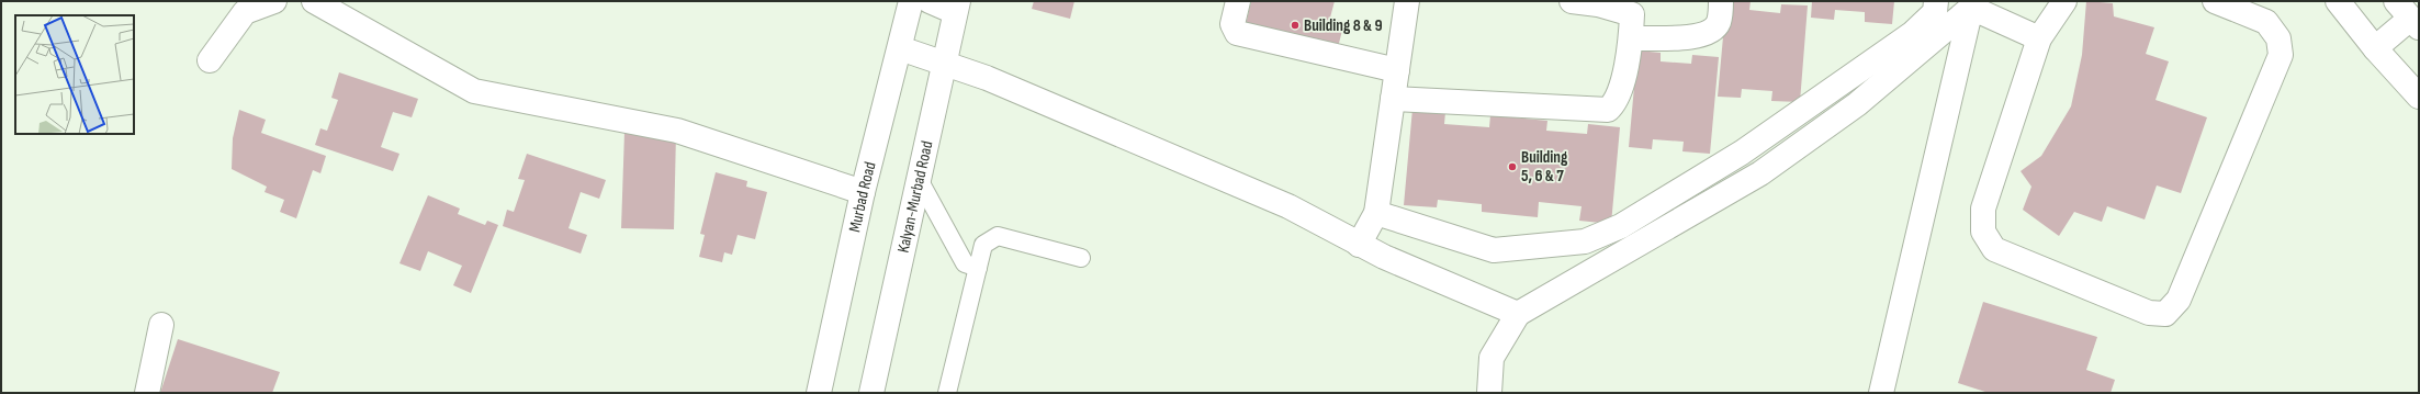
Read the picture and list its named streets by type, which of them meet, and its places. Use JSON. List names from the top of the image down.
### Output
{
  "streets": {
    "main road": ["Murbad Road", "Kalyan-Murbad Road"]
  },
  "places": ["Building 8 & 9", "Building 5, 6 & 7"]
}
